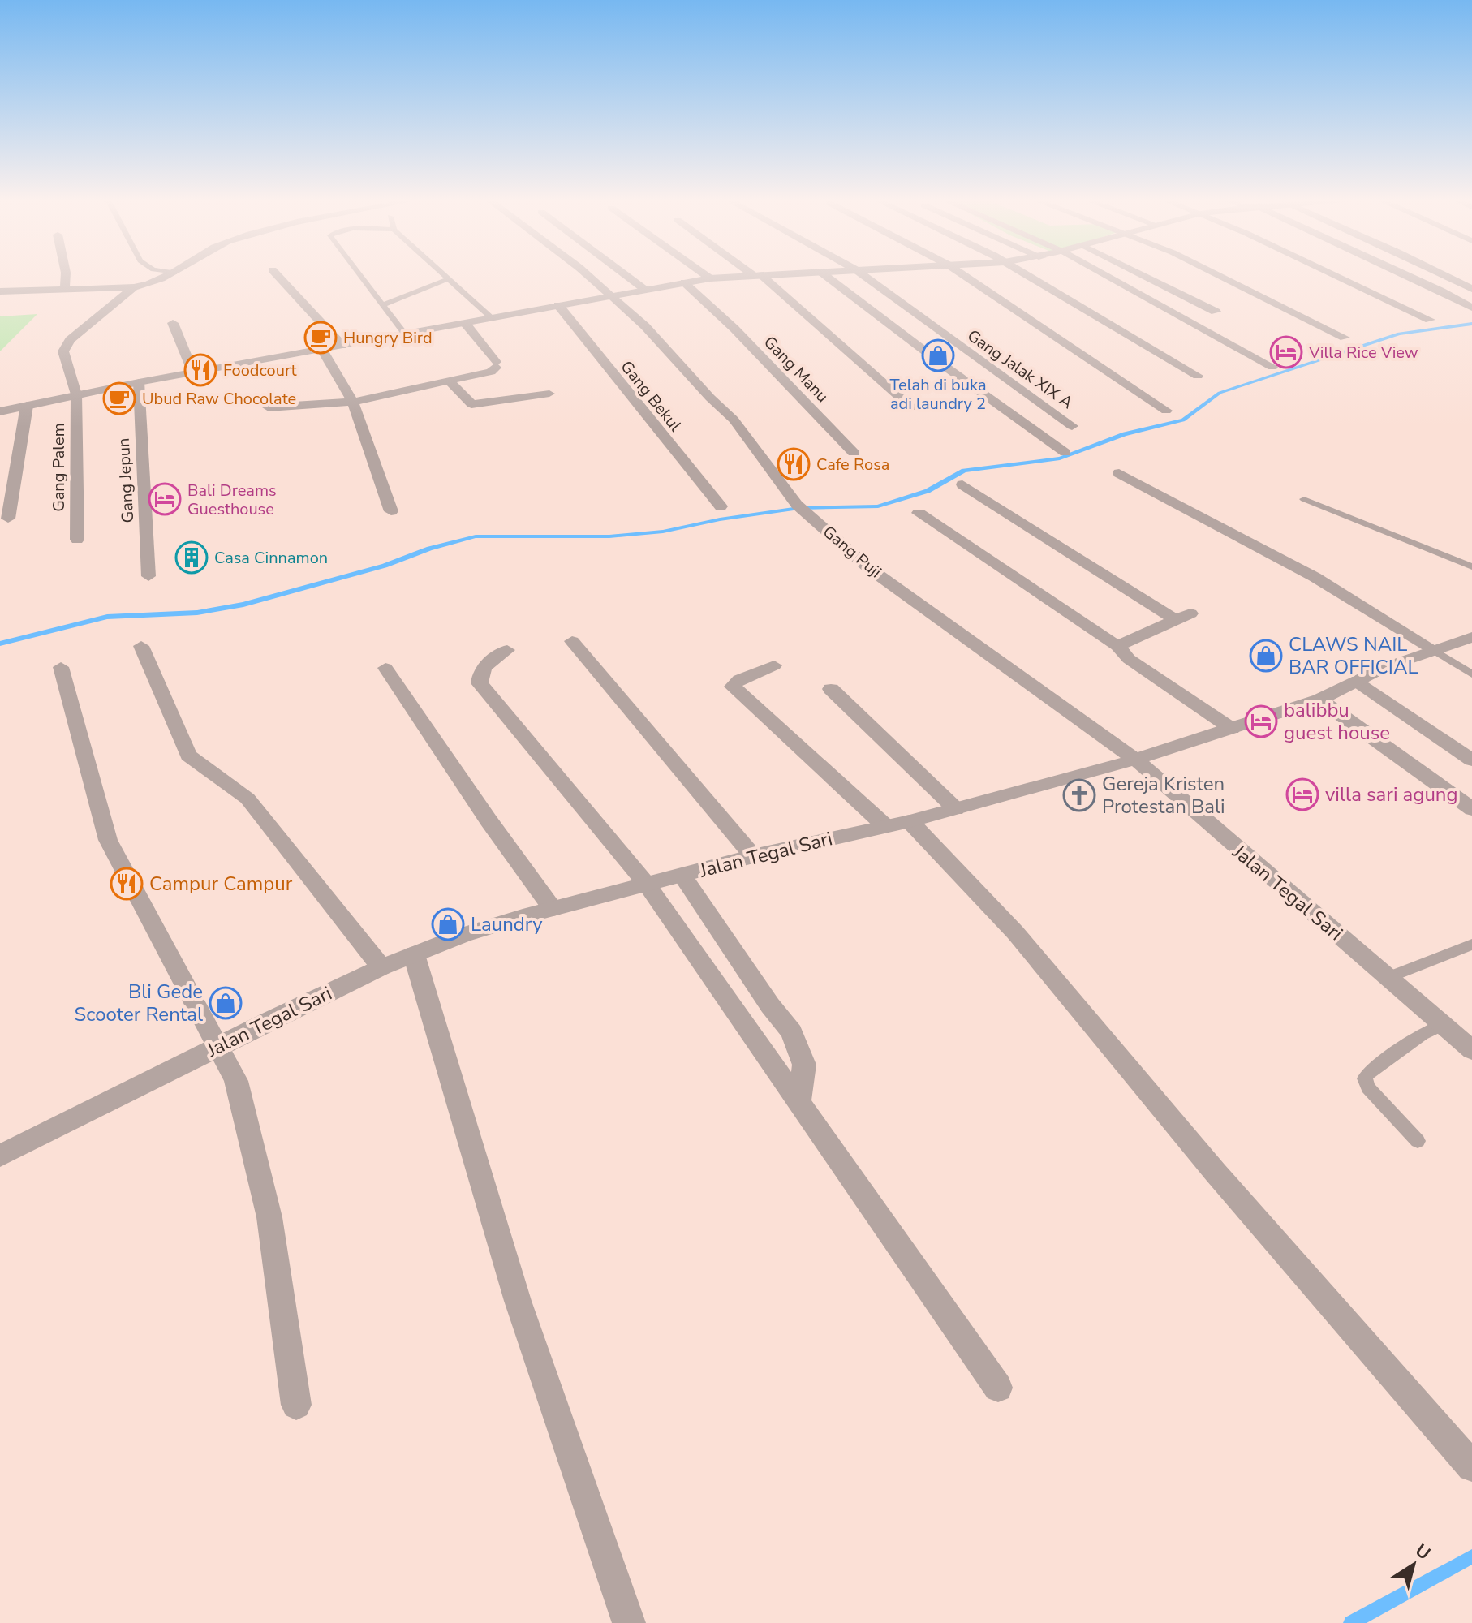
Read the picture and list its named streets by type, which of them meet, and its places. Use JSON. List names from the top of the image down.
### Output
{
  "streets": {
    "street": [
      "Gang Manu",
      "Gang Jalak XIX A",
      "Gang Bekul",
      "Gang Palem",
      "Gang Jepun",
      "Gang Puji",
      "Jalan Tegal Sari"
    ]
  },
  "crossings": [
    ["Gang Puji", "Jalan Tegal Sari"]
  ],
  "places": {
    "cafe": ["Hungry Bird", "Ubud Raw Chocolate"],
    "hotel": [
      "Villa Rice View",
      "Bali Dreams Guesthouse",
      "balibbu guest house",
      "villa sari agung"
    ],
    "shop": [
      "Telah di buka adi laundry 2",
      "CLAWS NAIL BAR OFFICIAL",
      "Laundry",
      "Bli Gede Scooter Rental"
    ],
    "restaurant": ["Foodcourt", "Cafe Rosa", "Campur Campur"],
    "building": ["Casa Cinnamon"],
    "church": ["Gereja Kristen Protestan Bali"]
  },
  "north": "top right"
}
